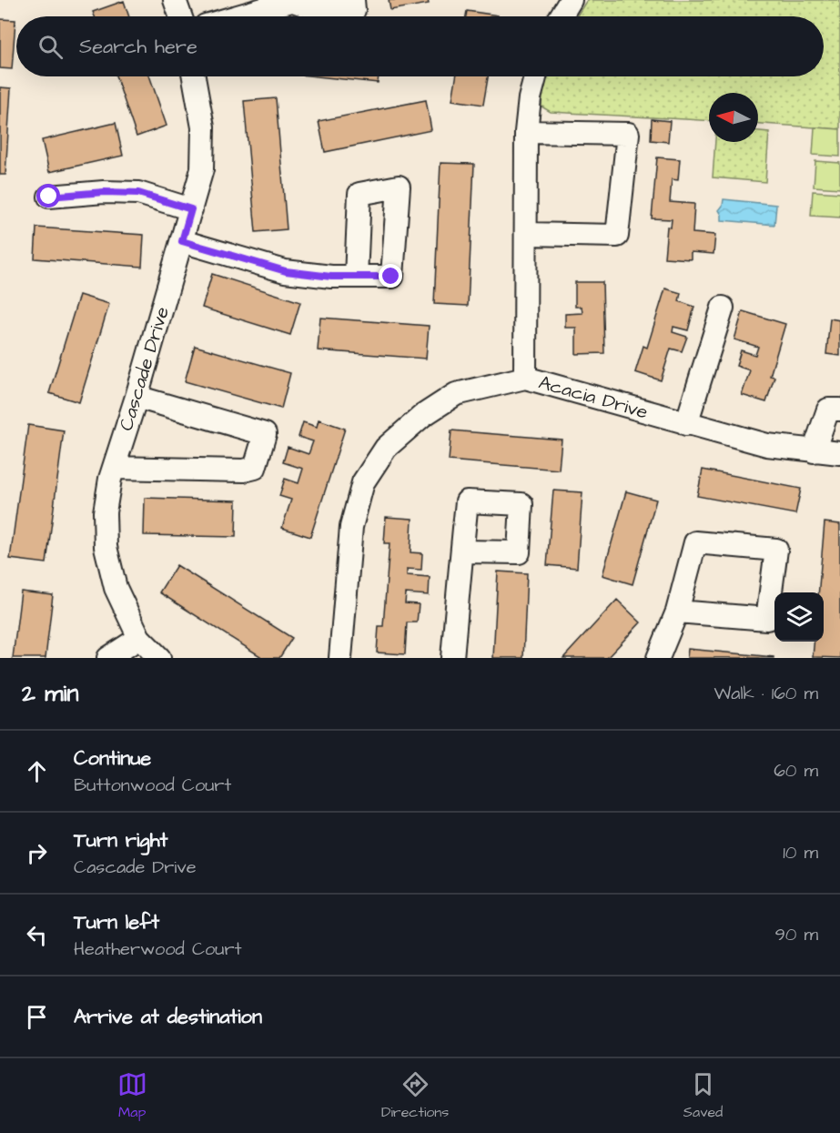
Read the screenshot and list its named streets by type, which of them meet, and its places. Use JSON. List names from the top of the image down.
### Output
{
  "streets": {
    "street": ["Cascade Drive", "Acacia Drive"]
  },
  "north": "left",
  "page": {
    "search": "Search here",
    "heading": ["2 min", "Walk · 160 m"],
    "list": [
      ["Continue", "Buttonwood Court", "60 m"],
      ["Turn right", "Cascade Drive", "10 m"],
      ["Turn left", "Heatherwood Court", "90 m"],
      "Arrive at destination"
    ],
    "nav": ["Map", "Directions", "Saved"]
  }
}
